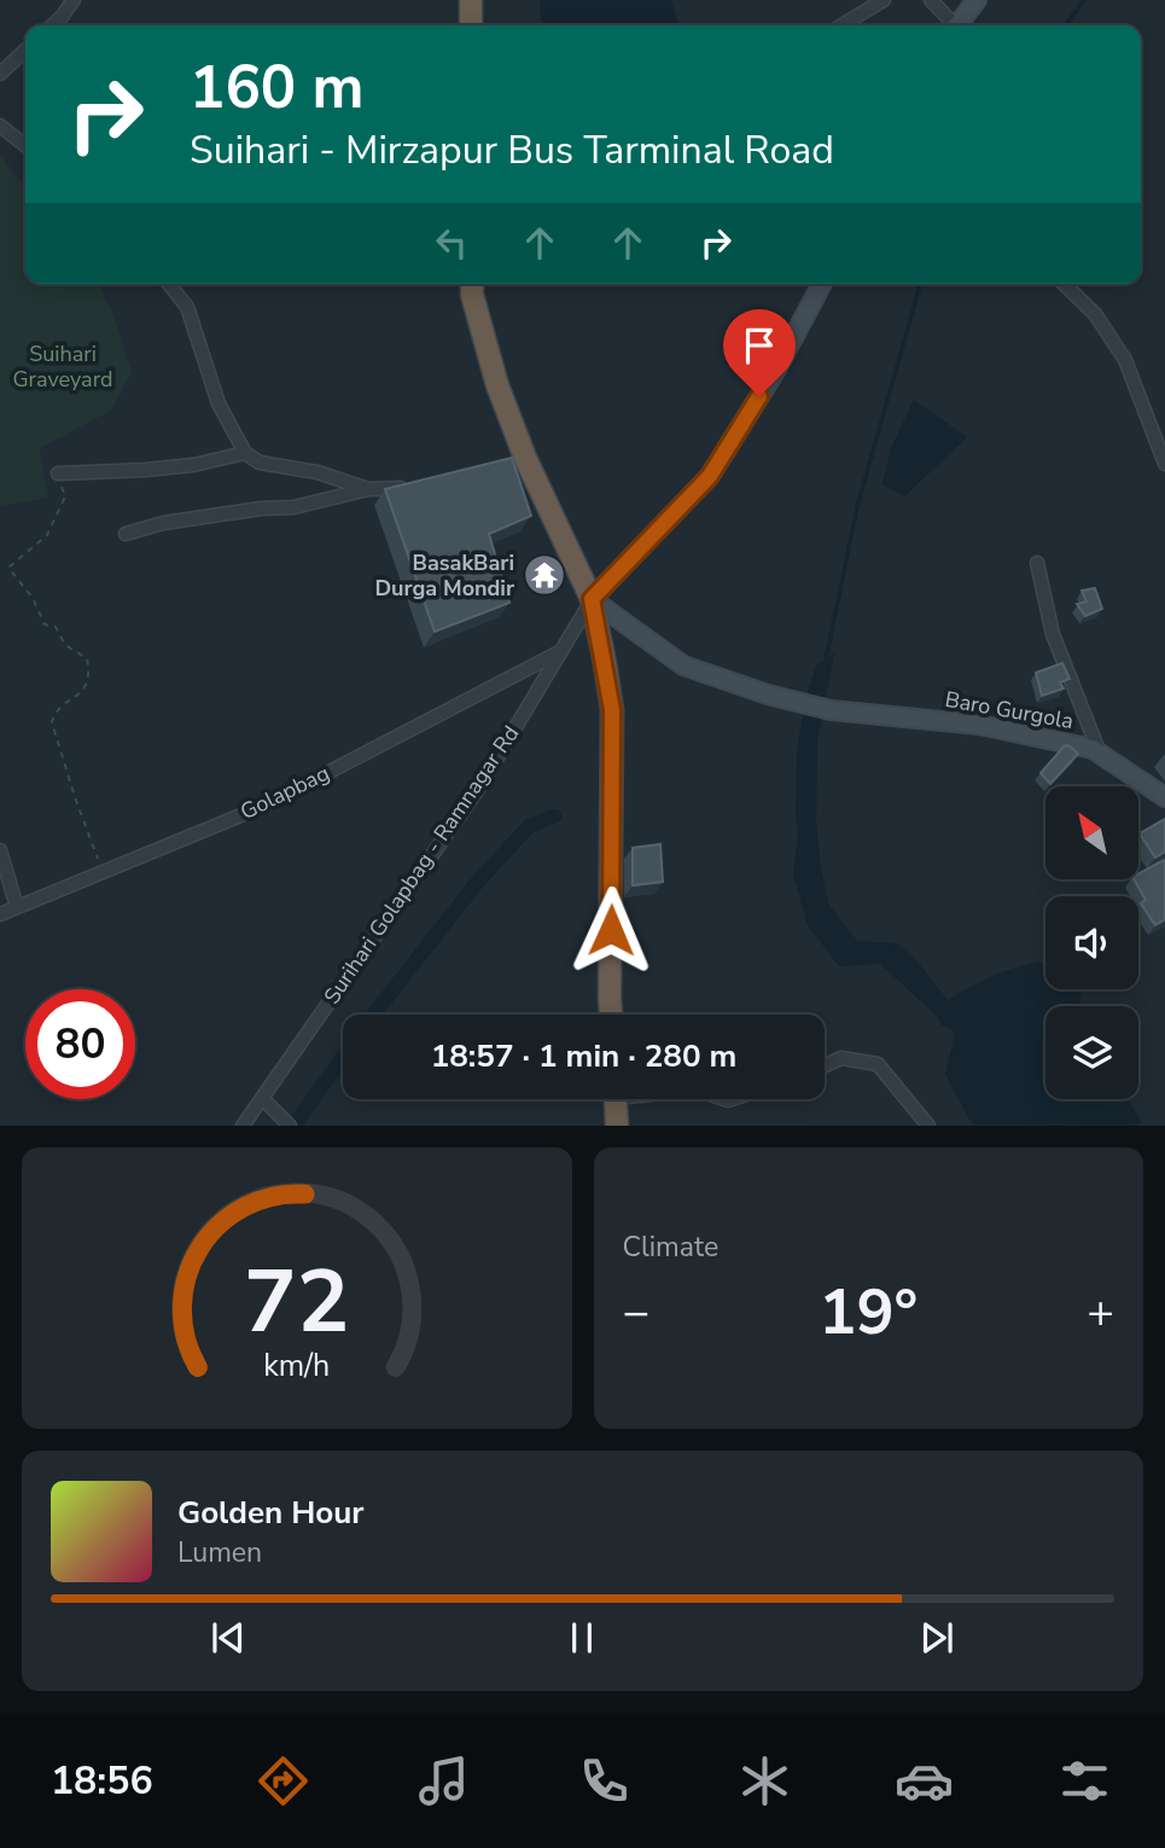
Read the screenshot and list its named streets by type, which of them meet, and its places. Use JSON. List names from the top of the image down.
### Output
{
  "streets": {
    "street": ["Baro Gurgola", "Golapbag", "Surihari Golapbag - Ramnagar Rd"]
  },
  "crossings": [
    ["Baro Gurgola", "Surihari Golapbag - Ramnagar Rd"],
    ["Golapbag", "Surihari Golapbag - Ramnagar Rd"]
  ],
  "parks": ["Suihari Graveyard"],
  "places": {
    "temple": ["BasakBari Durga Mondir"]
  },
  "north": "top left",
  "page": {
    "turn": ["160 m", "Suihari - Mirzapur Bus Tarminal Road"],
    "limit": "80",
    "trip": "18:57 · 1 min · 280 m",
    "tile": "Climate",
    "heat": ["−", "19°", "+"],
    "song": ["Golden Hour", "Lumen"],
    "tabs": "18:56",
    "gauge": ["72", "km/h"]
  }
}
